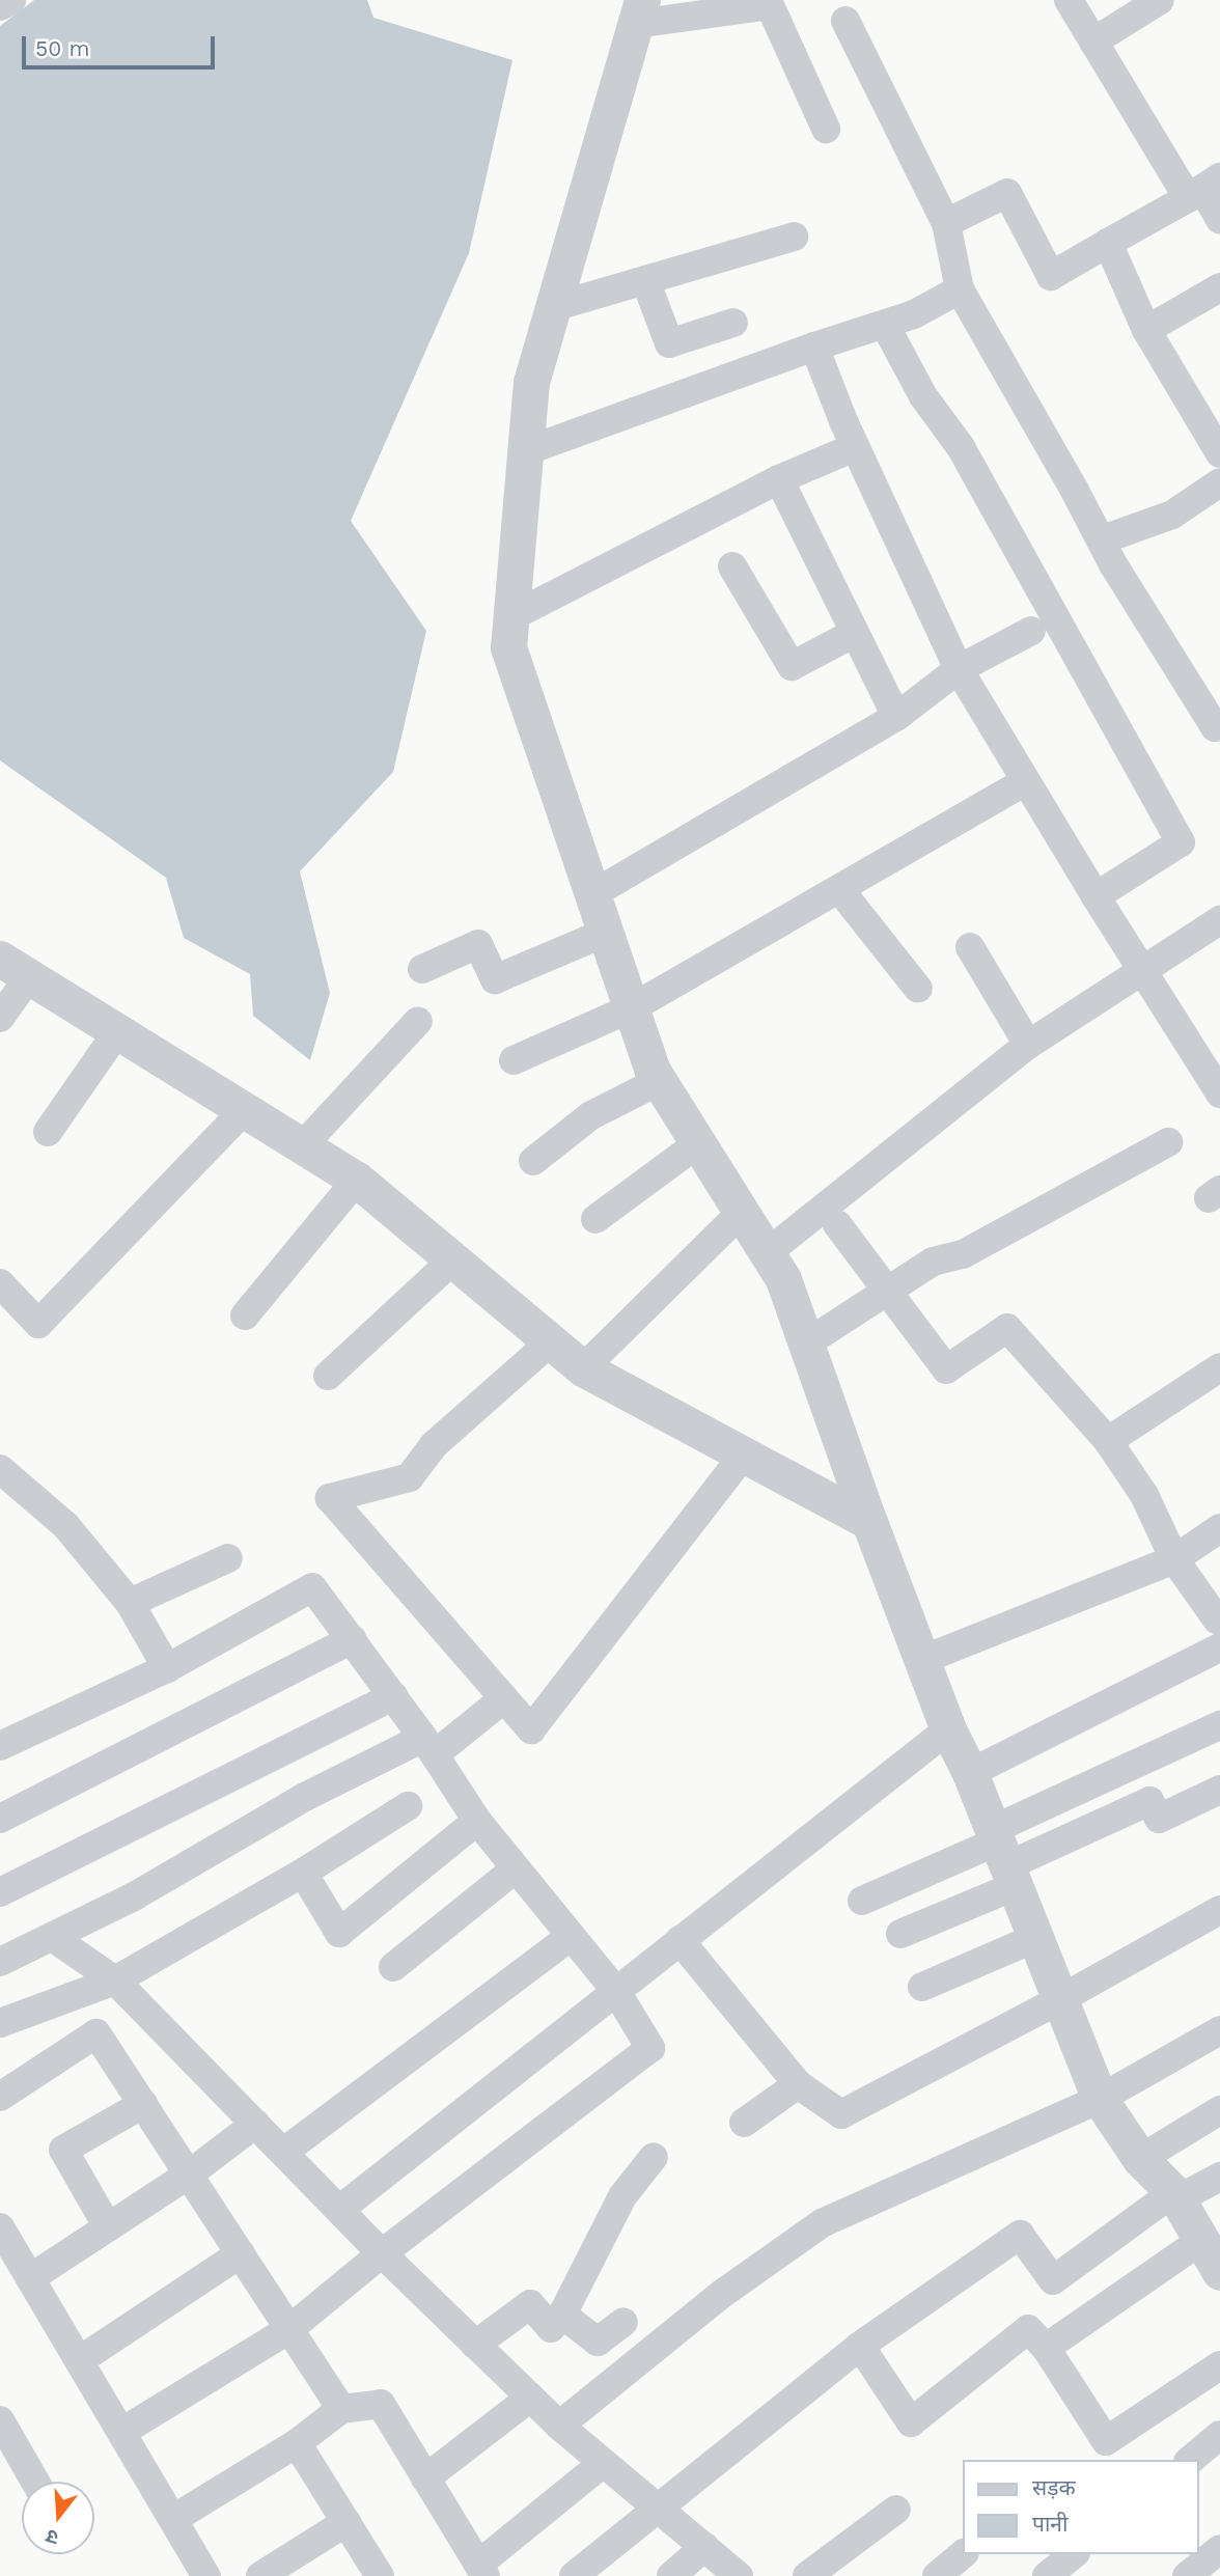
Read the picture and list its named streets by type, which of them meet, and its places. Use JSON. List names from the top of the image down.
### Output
{
  "legend": ["सड़क", "पानी"],
  "scale_bar": "50 m",
  "north": "bottom"
}
